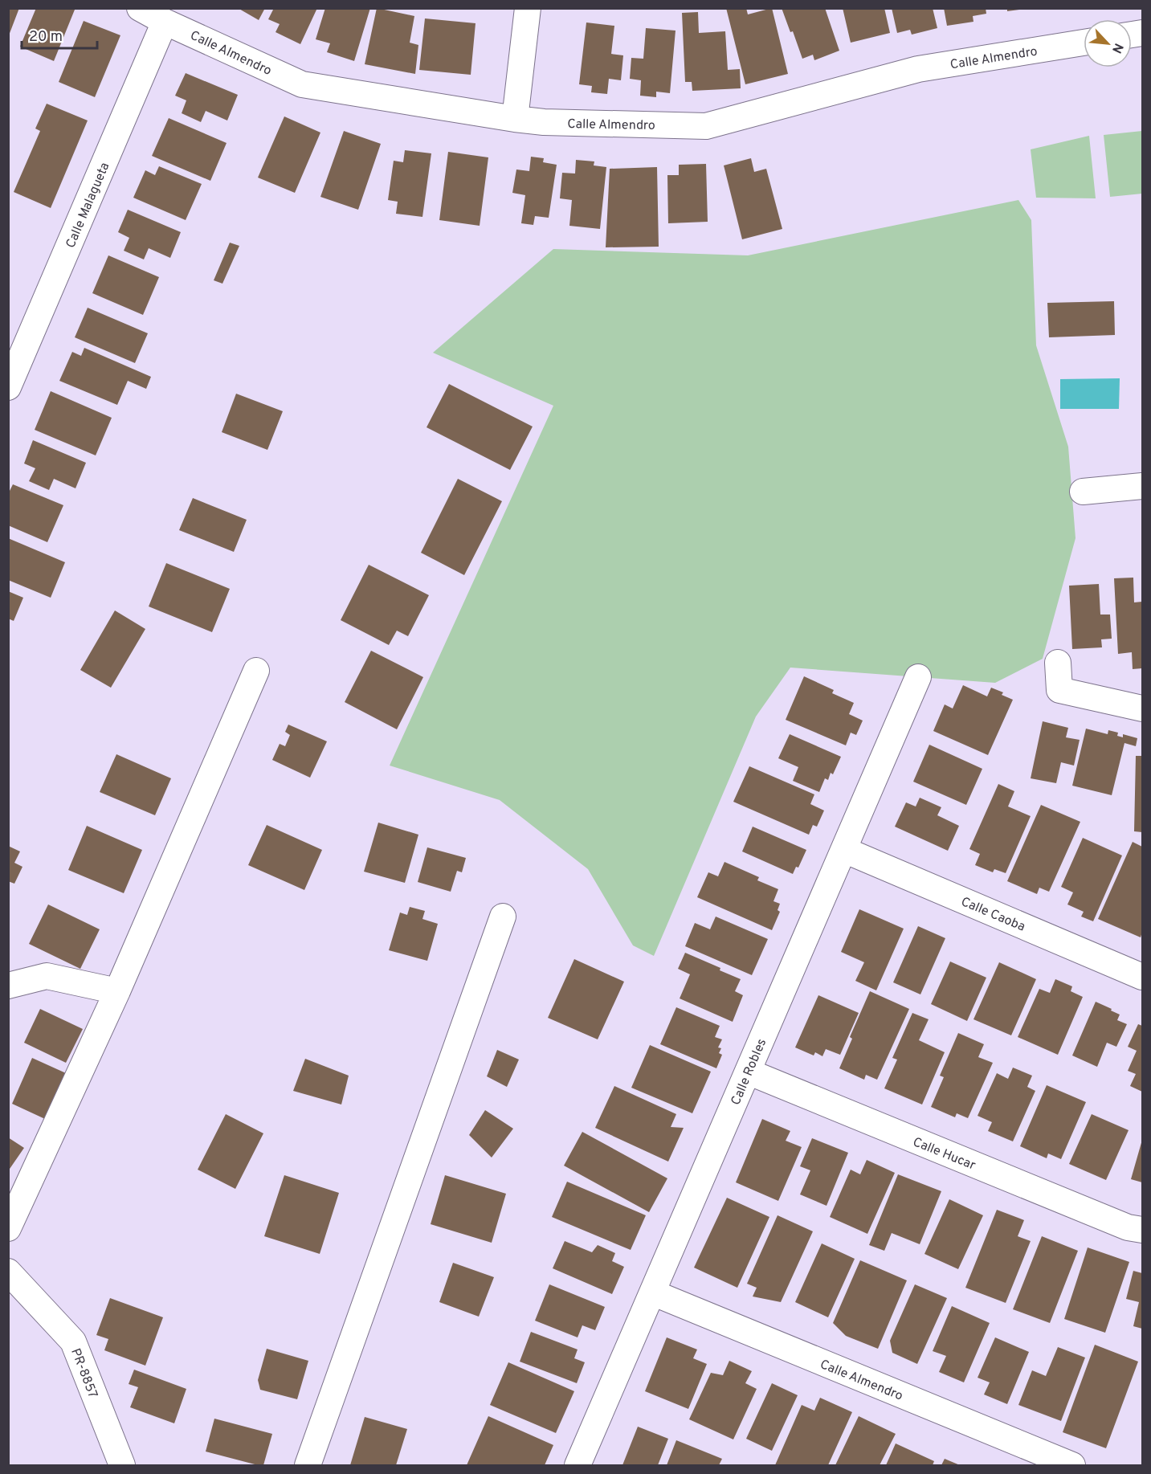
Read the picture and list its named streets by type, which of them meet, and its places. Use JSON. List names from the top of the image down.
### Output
{
  "streets": {
    "street": [
      "Calle Almendro",
      "Calle Malagueta",
      "Calle Caoba",
      "Calle Robles",
      "Calle Hucar",
      "PR-8857"
    ]
  },
  "crossings": [
    ["Calle Almendro", "Calle Malagueta"],
    ["Calle Almendro", "Calle Robles"],
    ["Calle Caoba", "Calle Robles"],
    ["Calle Robles", "Calle Hucar"]
  ],
  "scale_bar": "20 m",
  "north": "bottom right"
}
